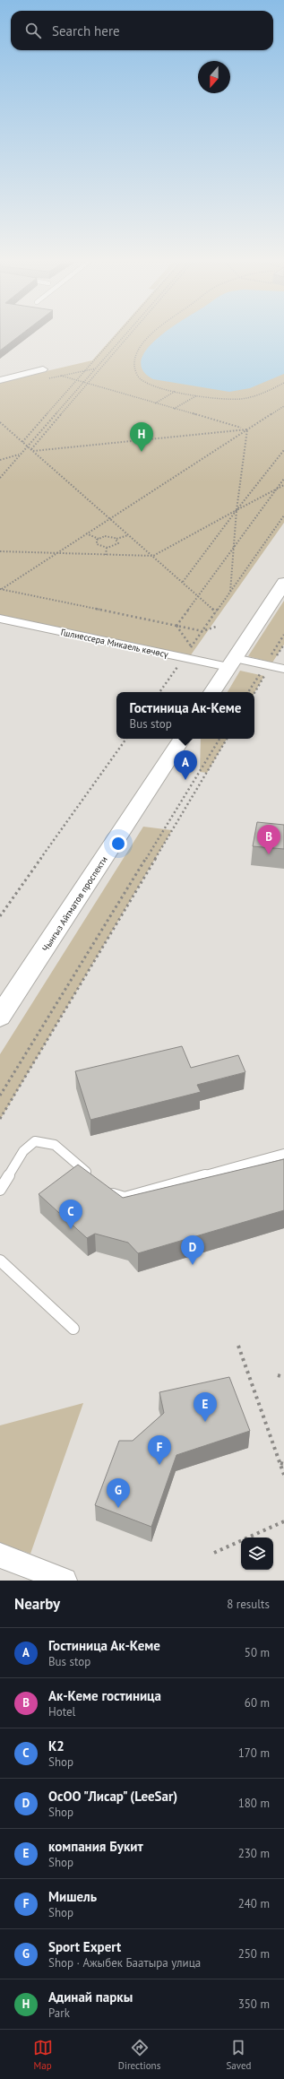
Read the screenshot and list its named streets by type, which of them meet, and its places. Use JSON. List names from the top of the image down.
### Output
{
  "streets": {
    "main road": ["Чынгыз Айтматов проспекти"],
    "street": ["Гшлиессера Микаель көчөсү"]
  },
  "north": "bottom",
  "page": {
    "search": "Search here",
    "pins": [
      "H",
      "A",
      "B",
      "C",
      "D",
      "E",
      "F",
      "G"
    ],
    "popup": ["Гостиница Ак-Кеме", "Bus stop"],
    "heading": ["Nearby", "8 results"],
    "list": [
      {
        "mark": "A",
        "name": "Гостиница Ак-Кеме",
        "note": "Bus stop",
        "value": "50 m"
      },
      {
        "mark": "B",
        "name": "Ак-Кеме гостиница",
        "note": "Hotel",
        "value": "60 m"
      },
      {
        "mark": "C",
        "name": "К2",
        "note": "Shop",
        "value": "170 m"
      },
      {
        "mark": "D",
        "name": "ОсОО \"Лисар\" (LeeSar)",
        "note": "Shop",
        "value": "180 m"
      },
      {
        "mark": "E",
        "name": "компания Букит",
        "note": "Shop",
        "value": "230 m"
      },
      {
        "mark": "F",
        "name": "Мишель",
        "note": "Shop",
        "value": "240 m"
      },
      {
        "mark": "G",
        "name": "Sport Expert",
        "note": "Shop · Ажыбек Баатыра улица",
        "value": "250 m"
      },
      {
        "mark": "H",
        "name": "Адинай паркы",
        "note": "Park",
        "value": "350 m"
      }
    ],
    "nav": ["Map", "Directions", "Saved"]
  }
}
